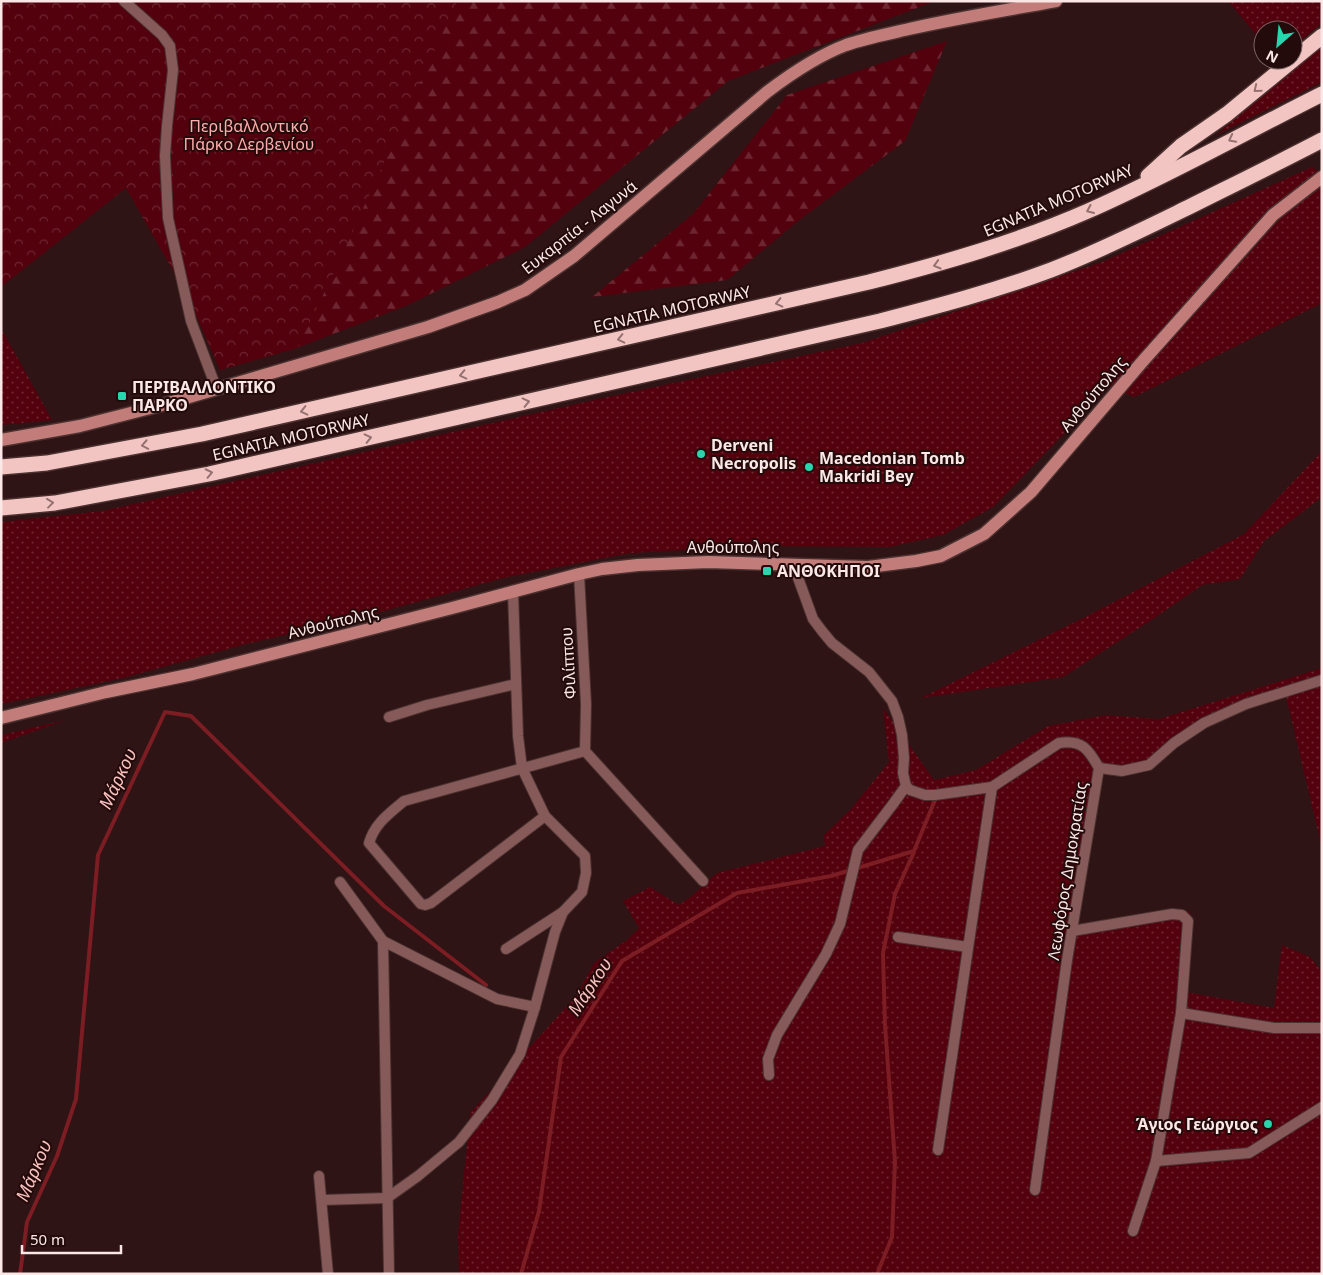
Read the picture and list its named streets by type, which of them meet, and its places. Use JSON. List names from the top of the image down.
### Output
{
  "streets": {
    "highway": ["EGNATIA MOTORWAY"],
    "street": [
      "Ευκαρπία - Λαγυνά",
      "Ανθούπολης",
      "Φιλίππου",
      "Λεωφόρος Δημοκρατίας"
    ]
  },
  "crossings": [
    ["Ανθούπολης", "Φιλίππου"]
  ],
  "water": ["Μάρκου"],
  "parks": ["Περιβαλλοντικό Πάρκο Δερβενίου"],
  "places": {
    "transit": ["ΠΕΡΙΒΑΛΛΟΝΤΙΚΟ ΠΑΡΚΟ", "ΑΝΘΟΚΗΠΟΙ"],
    "other": ["Derveni Necropolis", "Macedonian Tomb Makridi Bey", "Άγιος Γεώργιος"]
  },
  "scale_bar": "50 m",
  "north": "bottom left"
}
